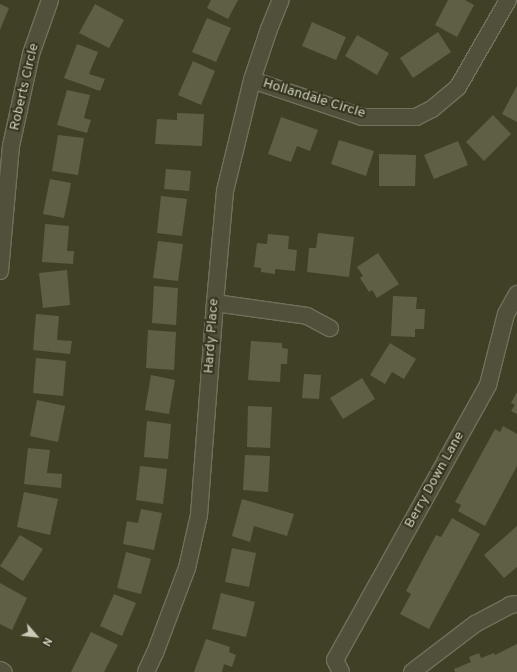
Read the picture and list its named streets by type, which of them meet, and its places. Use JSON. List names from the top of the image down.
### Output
{
  "streets": {
    "street": [
      "Roberts Circle",
      "Hollandale Circle",
      "Hardy Place",
      "Berry Down Lane"
    ]
  },
  "crossings": [
    ["Hollandale Circle", "Hardy Place"]
  ],
  "north": "bottom right"
}
